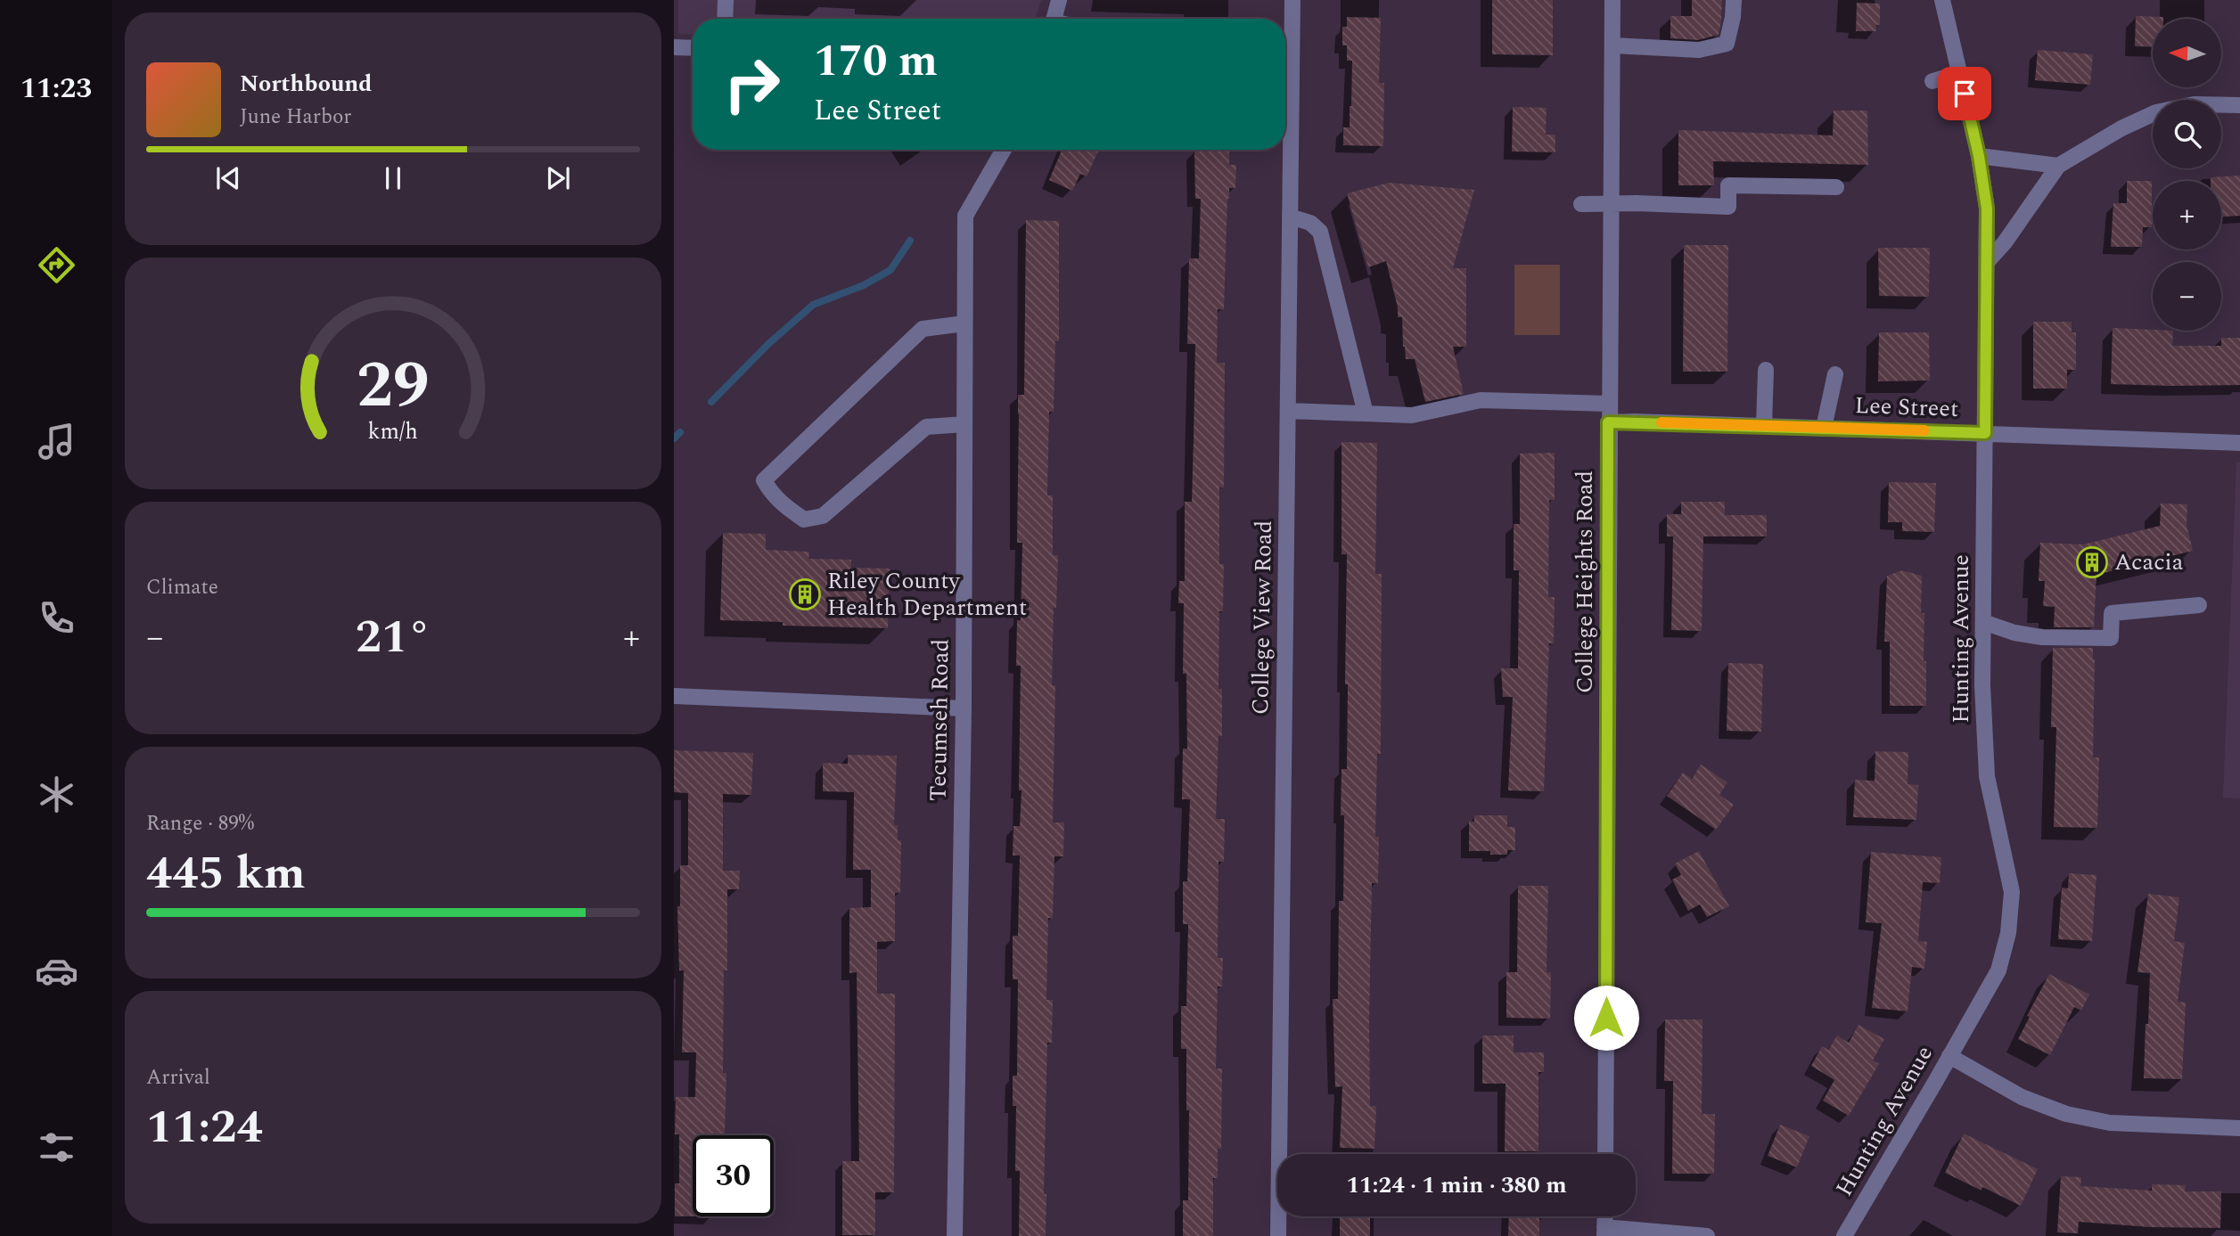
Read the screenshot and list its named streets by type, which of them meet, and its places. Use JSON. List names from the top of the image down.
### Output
{
  "streets": {
    "street": [
      "Lee Street",
      "College Heights Road",
      "College View Road",
      "Hunting Avenue",
      "Tecumseh Road"
    ]
  },
  "crossings": [
    ["Lee Street", "College Heights Road"],
    ["Lee Street", "Hunting Avenue"]
  ],
  "places": {
    "building": ["Acacia", "Riley County Health Department"]
  },
  "north": "left",
  "page": {
    "tabs": "11:23",
    "map_buttons": ["+", "−"],
    "turn": ["170 m", "Lee Street"],
    "song": ["Northbound", "June Harbor"],
    "tile": [
      "Climate",
      ["Range · 89%", "445 km"],
      ["Arrival", "11:24"]
    ],
    "heat": ["−", "21°", "+"],
    "limit": "30",
    "trip": "11:24 · 1 min · 380 m",
    "gauge": ["29", "km/h"]
  }
}
